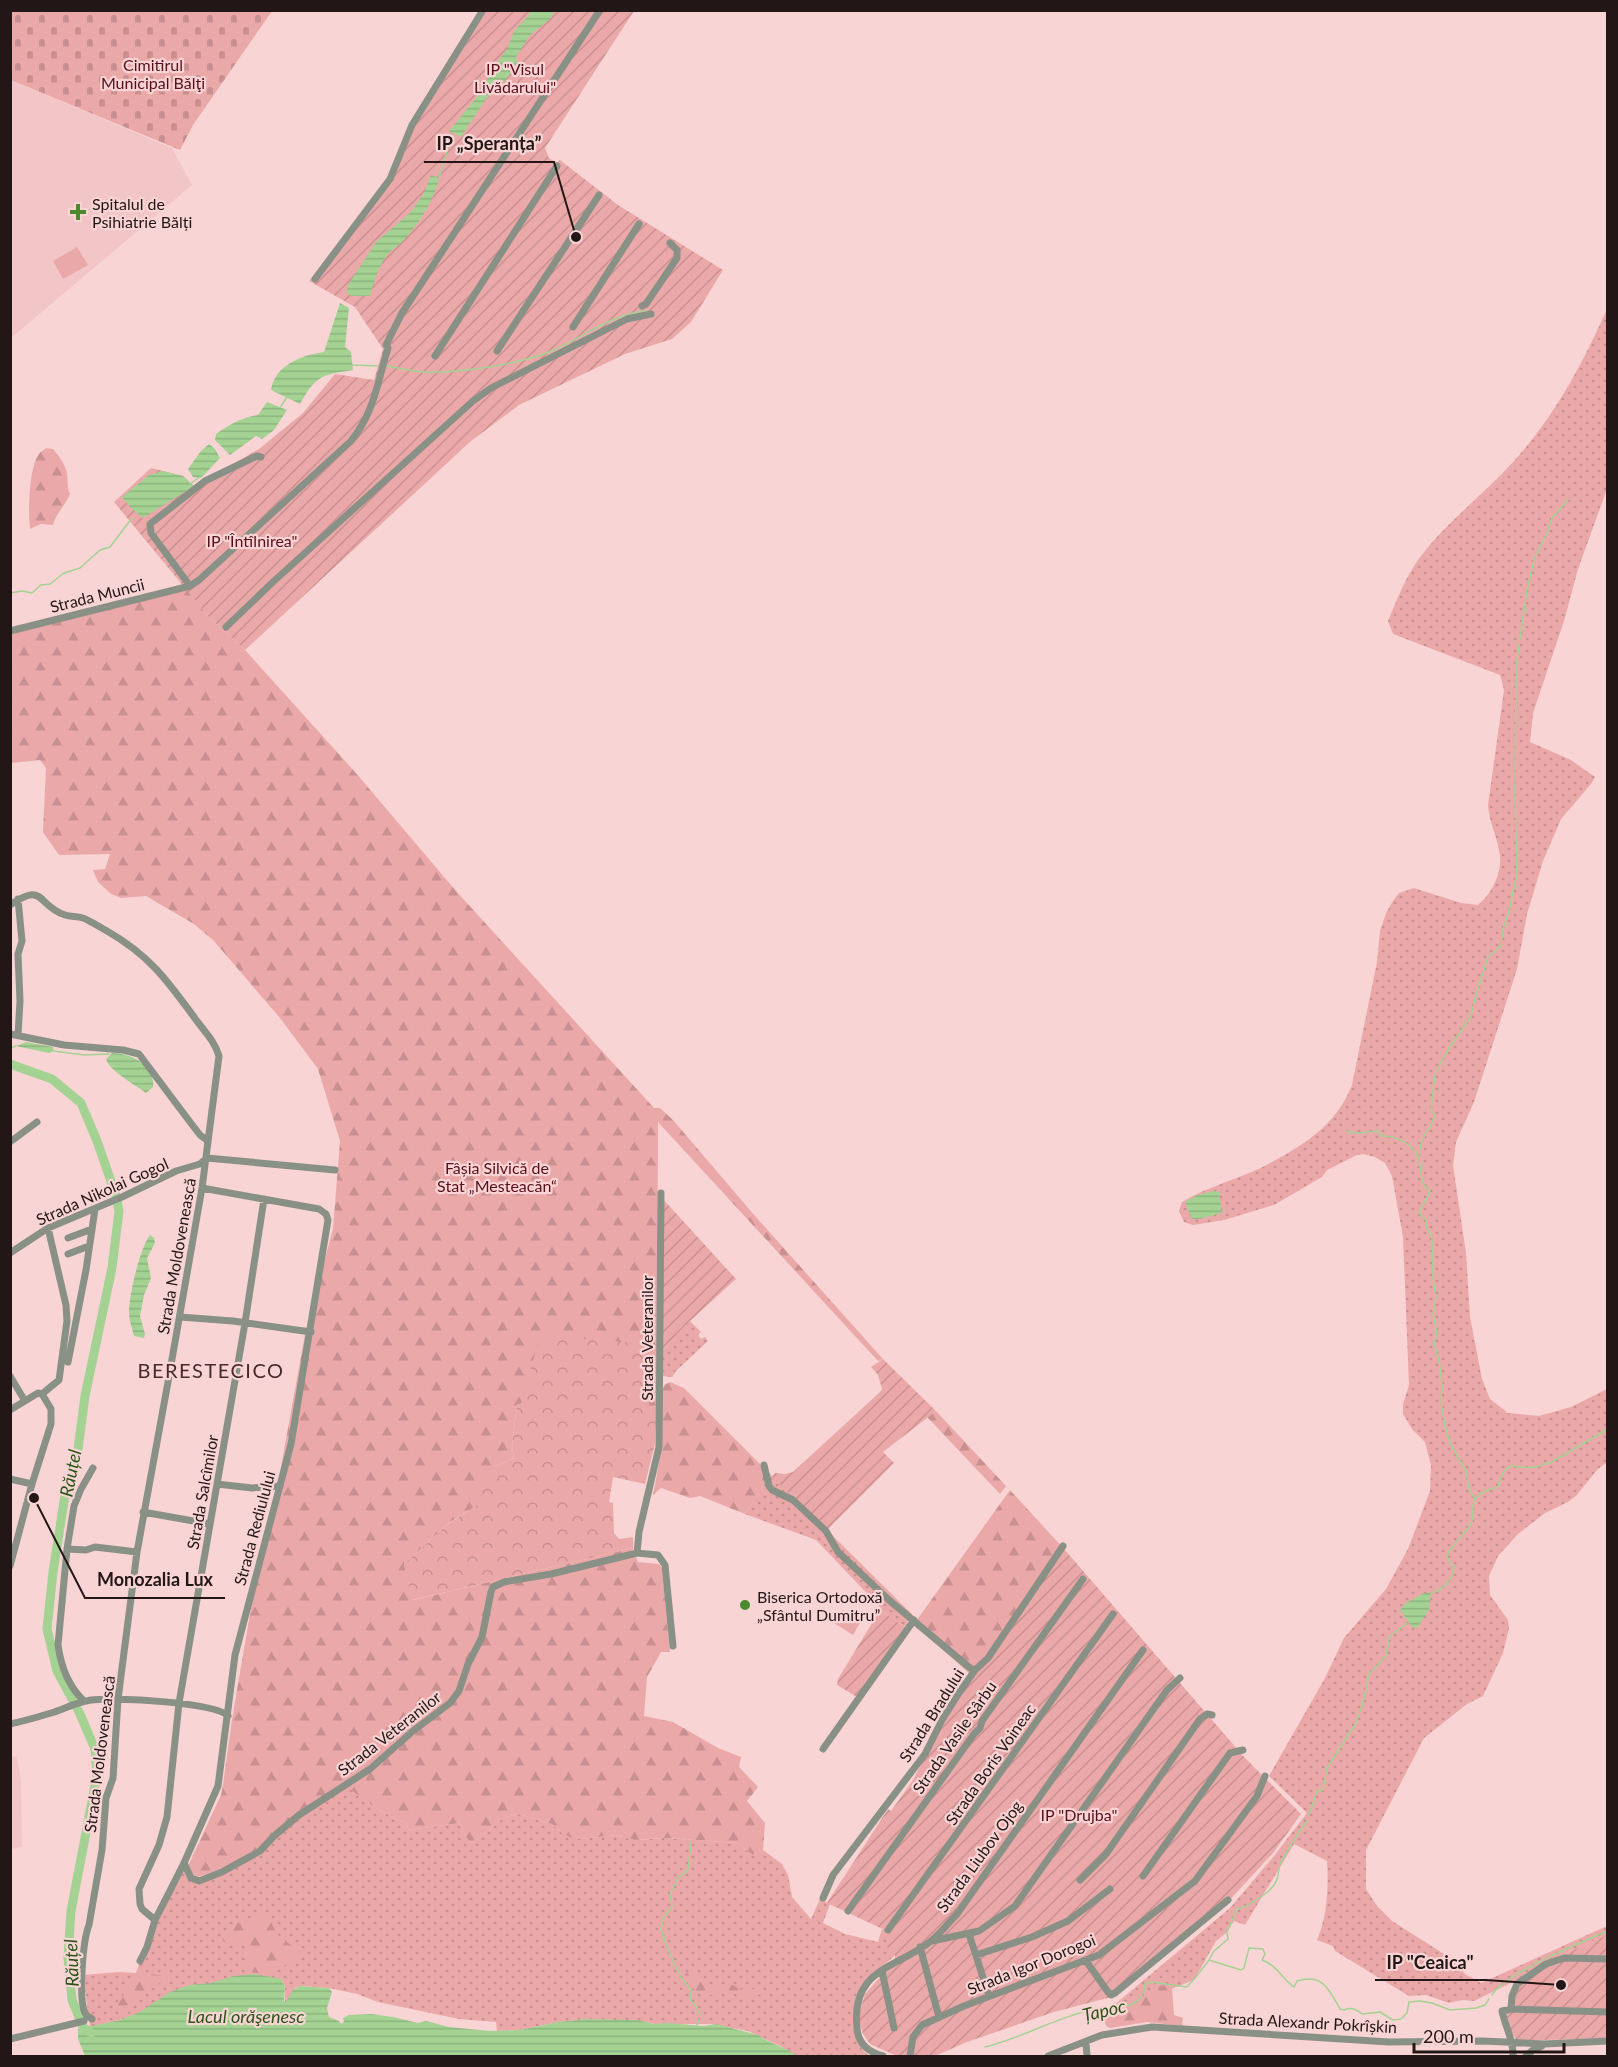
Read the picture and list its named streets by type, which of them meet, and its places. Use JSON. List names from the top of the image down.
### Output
{
  "streets": {
    "street": [
      "Strada Muncii",
      "Strada Nikolai Gogol",
      "Strada Moldovenească",
      "Strada Veteranilor",
      "Strada Salcîmilor",
      "Strada Rediulului",
      "Strada Bradului",
      "Strada Vasile Sârbu",
      "Strada Boris Voineac",
      "Strada Liubov Ojog",
      "Strada Igor Dorogoi",
      "Strada Alexandr Pokrîșkin"
    ]
  },
  "crossings": [
    ["Strada Nikolai Gogol", "Strada Moldovenească"],
    ["Strada Moldovenească", "Strada Rediulului"],
    ["Strada Veteranilor", "Strada Rediulului"],
    ["Strada Salcîmilor", "Strada Rediulului"]
  ],
  "districts": ["BERESTECICO"],
  "water": ["Răuțel", "Țapoc", "Lacul orăşenesc"],
  "parks": [
    "Cimitirul Municipal Bălţi",
    "IP \"Visul Livădarului\"",
    "IP \"Întîlnirea\"",
    "Fâșia Silvică de Stat „Mesteacăn“",
    "IP \"Drujba\""
  ],
  "places": {
    "health": ["Spitalul de Psihiatrie Bălți"],
    "other": [
      "IP „Speranța”",
      "Monozalia Lux",
      "Biserica Ortodoxă „Sfântul Dumitru”",
      "IP \"Ceaica\""
    ]
  },
  "scale_bar": "200 m"
}
